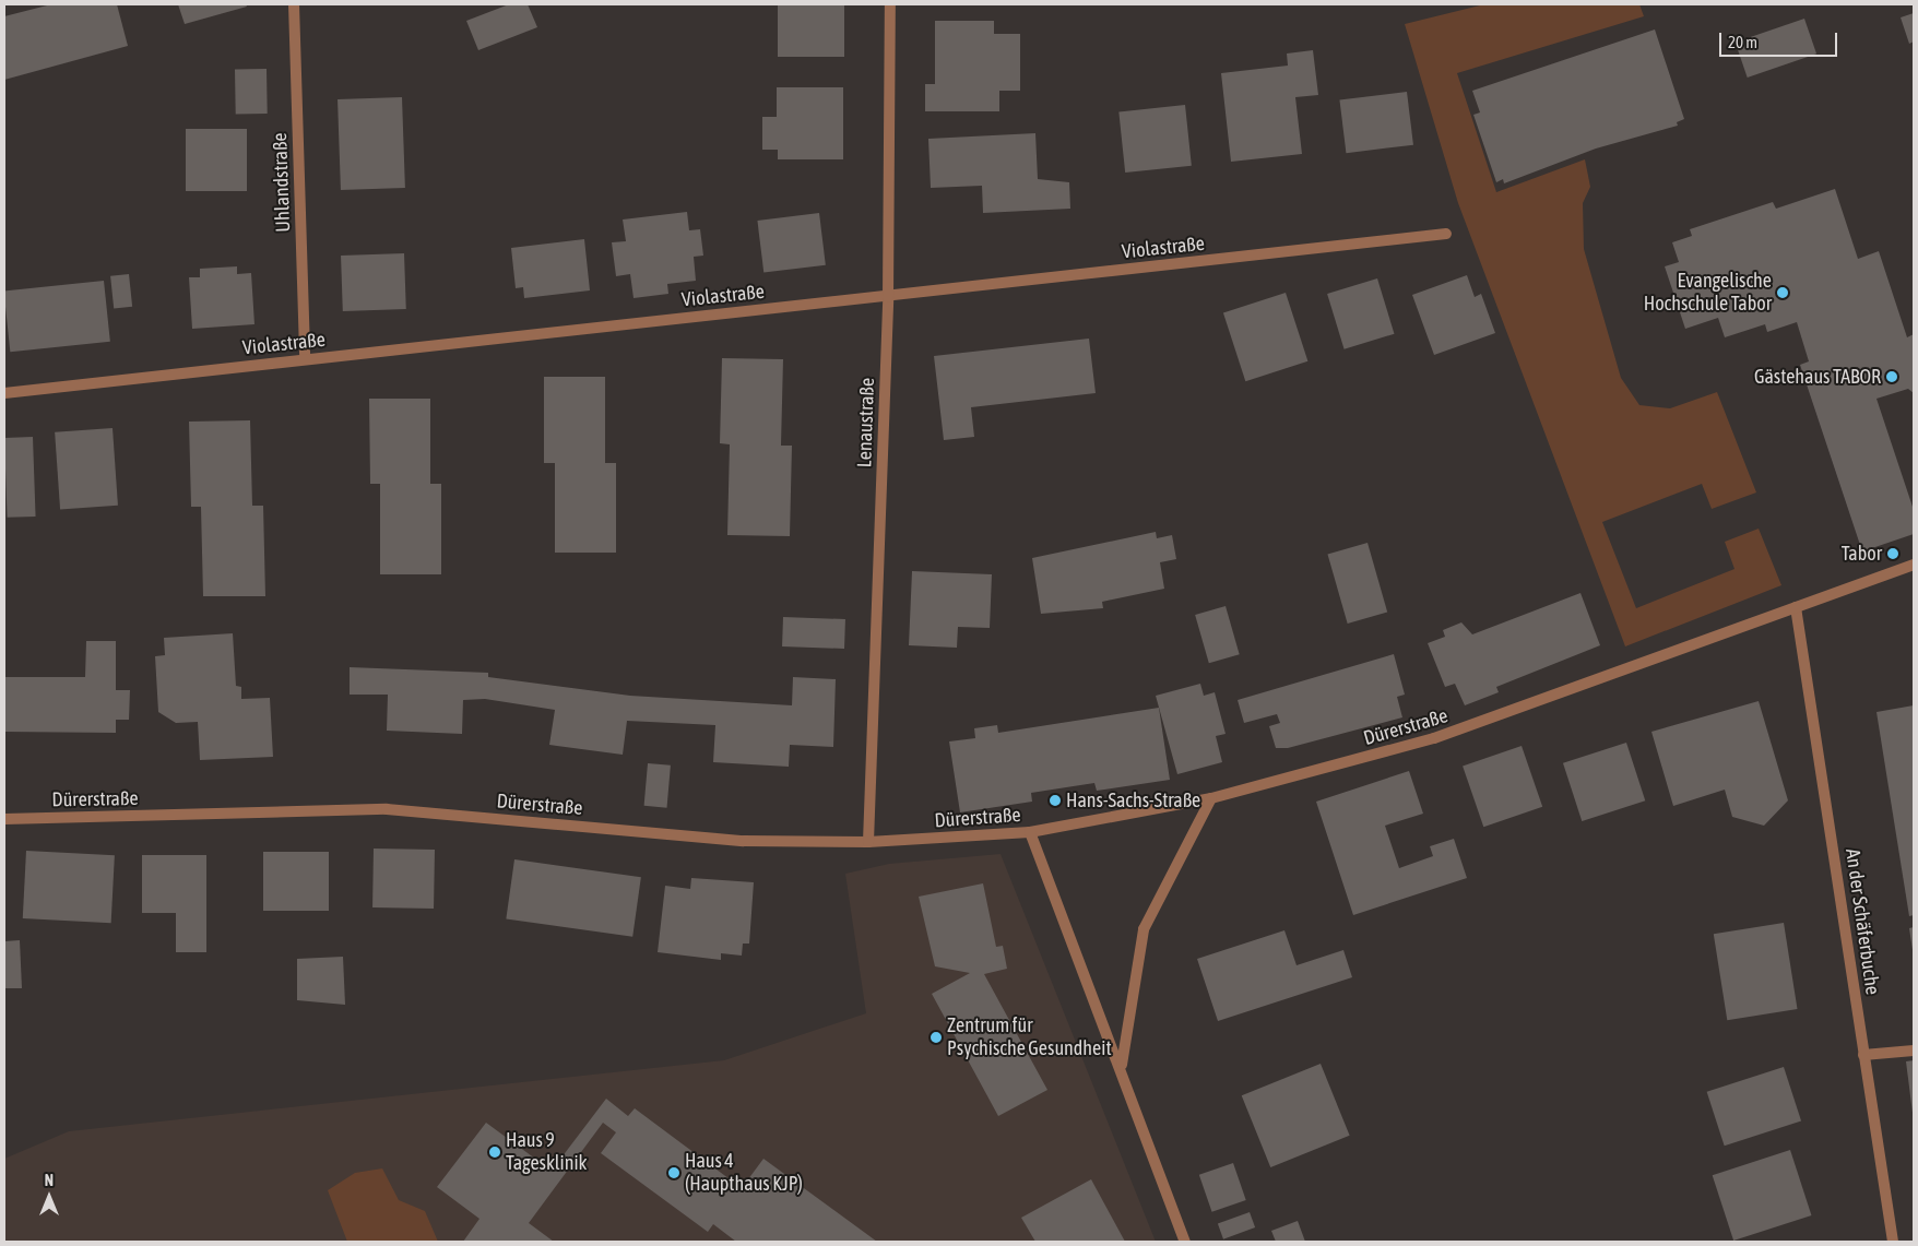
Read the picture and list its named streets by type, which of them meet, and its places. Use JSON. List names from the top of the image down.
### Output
{
  "streets": {
    "street": [
      "Uhlandstraße",
      "Violastraße",
      "Lenaustraße",
      "Dürerstraße",
      "An der Schäferbuche"
    ]
  },
  "crossings": [
    ["Uhlandstraße", "Violastraße"],
    ["Violastraße", "Lenaustraße"],
    ["Lenaustraße", "Dürerstraße"],
    ["Dürerstraße", "An der Schäferbuche"]
  ],
  "places": [
    "Evangelische Hochschule Tabor",
    "Gästehaus TABOR",
    "Tabor",
    "Hans-Sachs-Straße",
    "Zentrum für Psychische Gesundheit",
    "Haus 9 Tagesklinik",
    "Haus 4 (Haupthaus KJP)"
  ],
  "scale_bar": "20 m",
  "north": "top"
}
